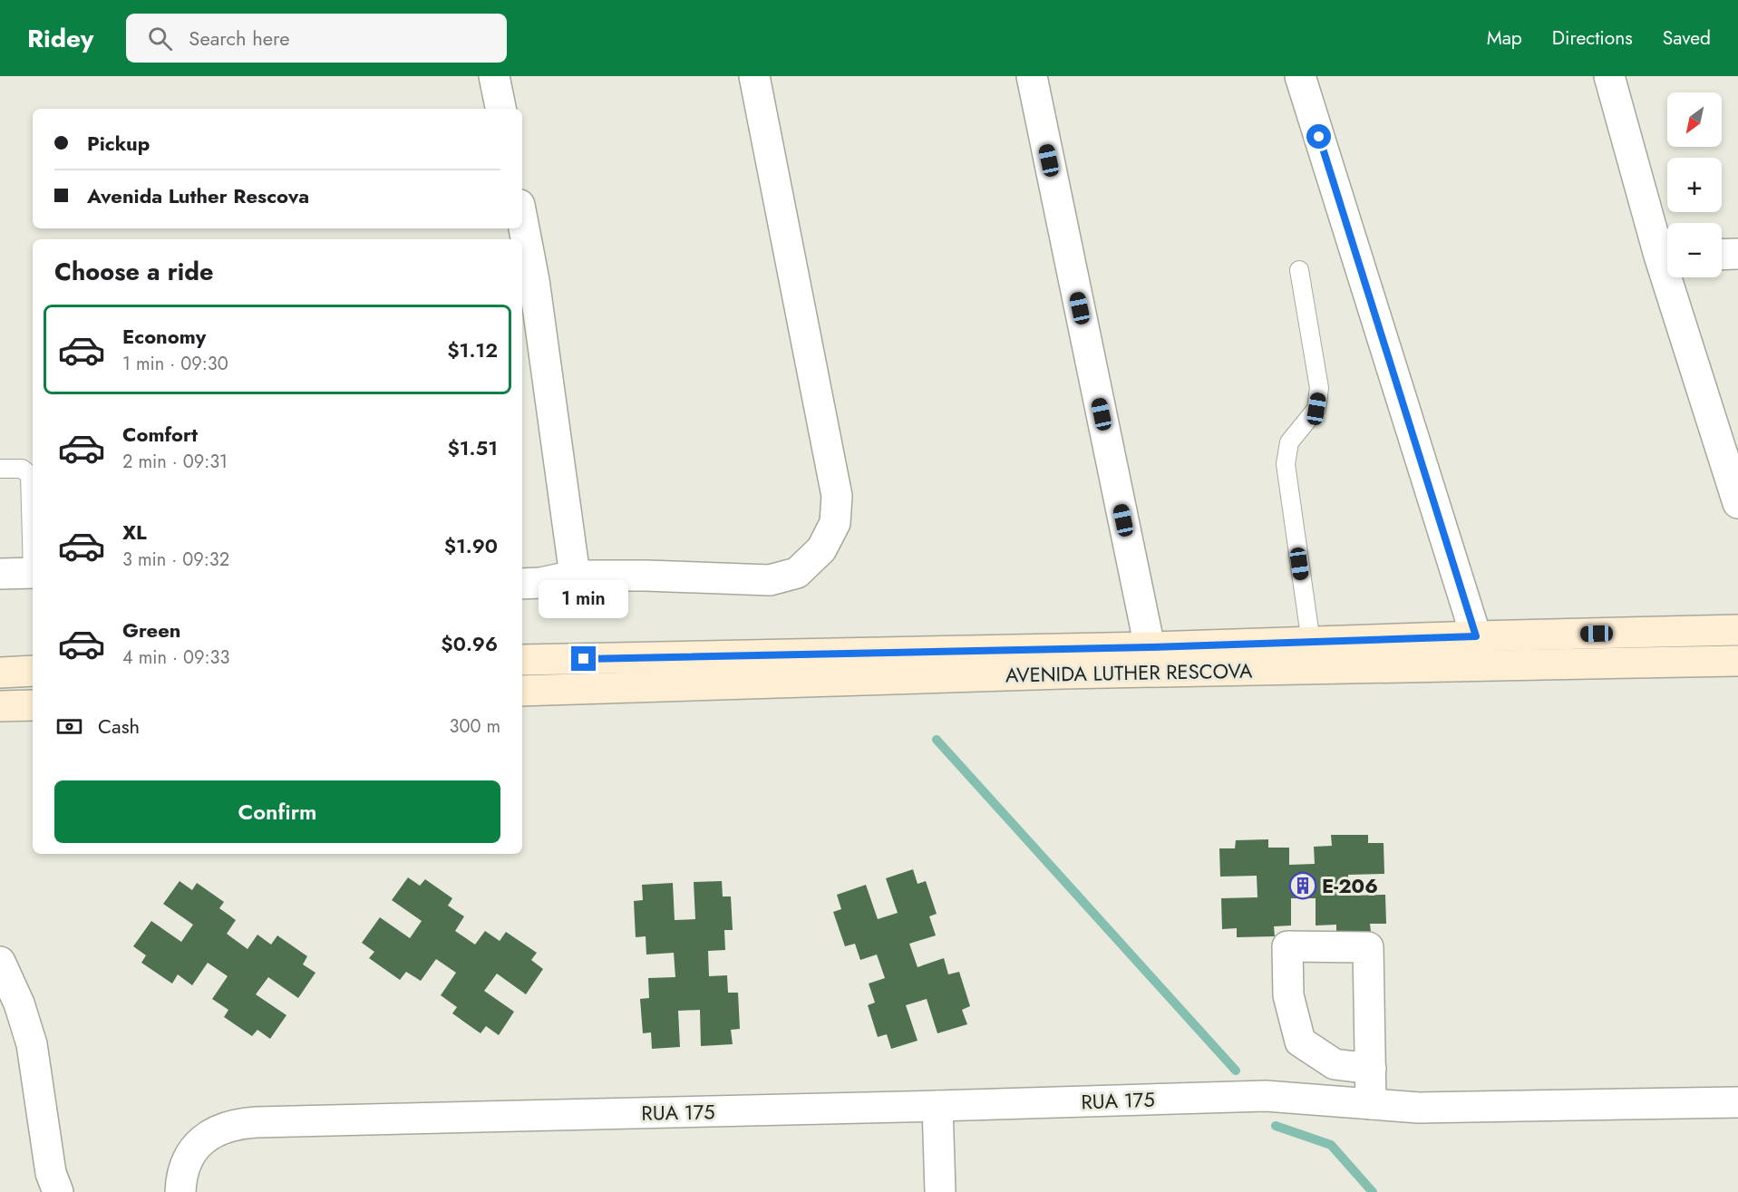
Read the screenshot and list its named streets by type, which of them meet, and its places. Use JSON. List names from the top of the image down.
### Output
{
  "streets": {
    "main road": ["AVENIDA LUTHER RESCOVA"],
    "street": ["RUA 175"]
  },
  "places": {
    "building": ["E-206"]
  },
  "north": "bottom left",
  "page": {
    "header": "Ridey",
    "search": "Search here",
    "nav": ["Map", "Directions", "Saved"],
    "map_buttons": ["+", "−"],
    "banner": ["Pickup", "Avenida Luther Rescova"],
    "heading": "Choose a ride",
    "list": [
      {
        "name": "Economy",
        "note": "1 min · 09:30",
        "value": "$1.12"
      },
      {
        "name": "Comfort",
        "note": "2 min · 09:31",
        "value": "$1.51"
      },
      {
        "name": "XL",
        "note": "3 min · 09:32",
        "value": "$1.90"
      },
      {
        "name": "Green",
        "note": "4 min · 09:33",
        "value": "$0.96"
      }
    ],
    "bubble": "1 min",
    "pay": ["Cash", "300 m"],
    "buttons": "Confirm"
  }
}
